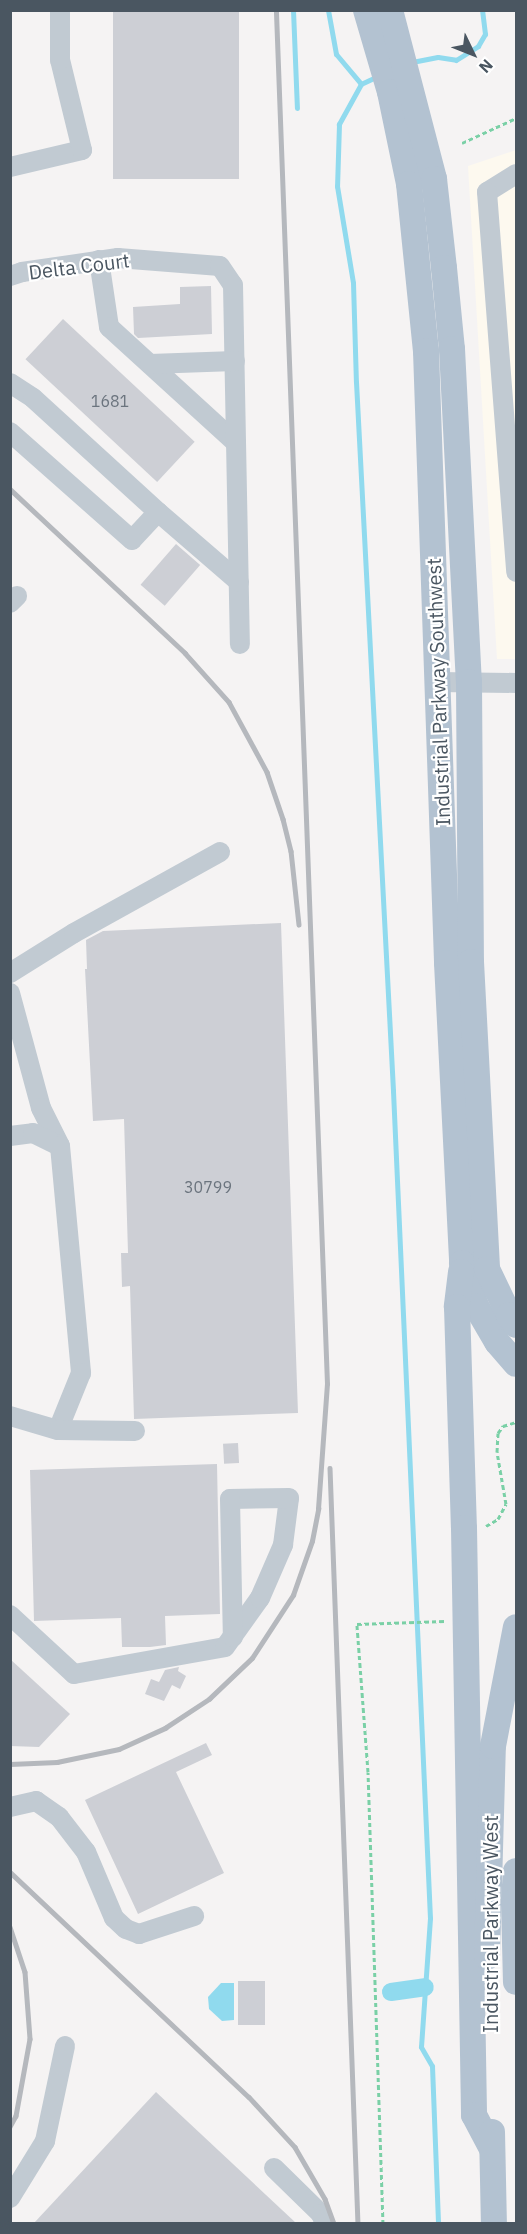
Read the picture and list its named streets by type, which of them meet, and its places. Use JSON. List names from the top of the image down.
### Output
{
  "streets": {
    "main road": ["Industrial Parkway Southwest", "Industrial Parkway West"],
    "street": ["Delta Court"]
  },
  "house_numbers": ["1681", "30799"],
  "north": "bottom right"
}
